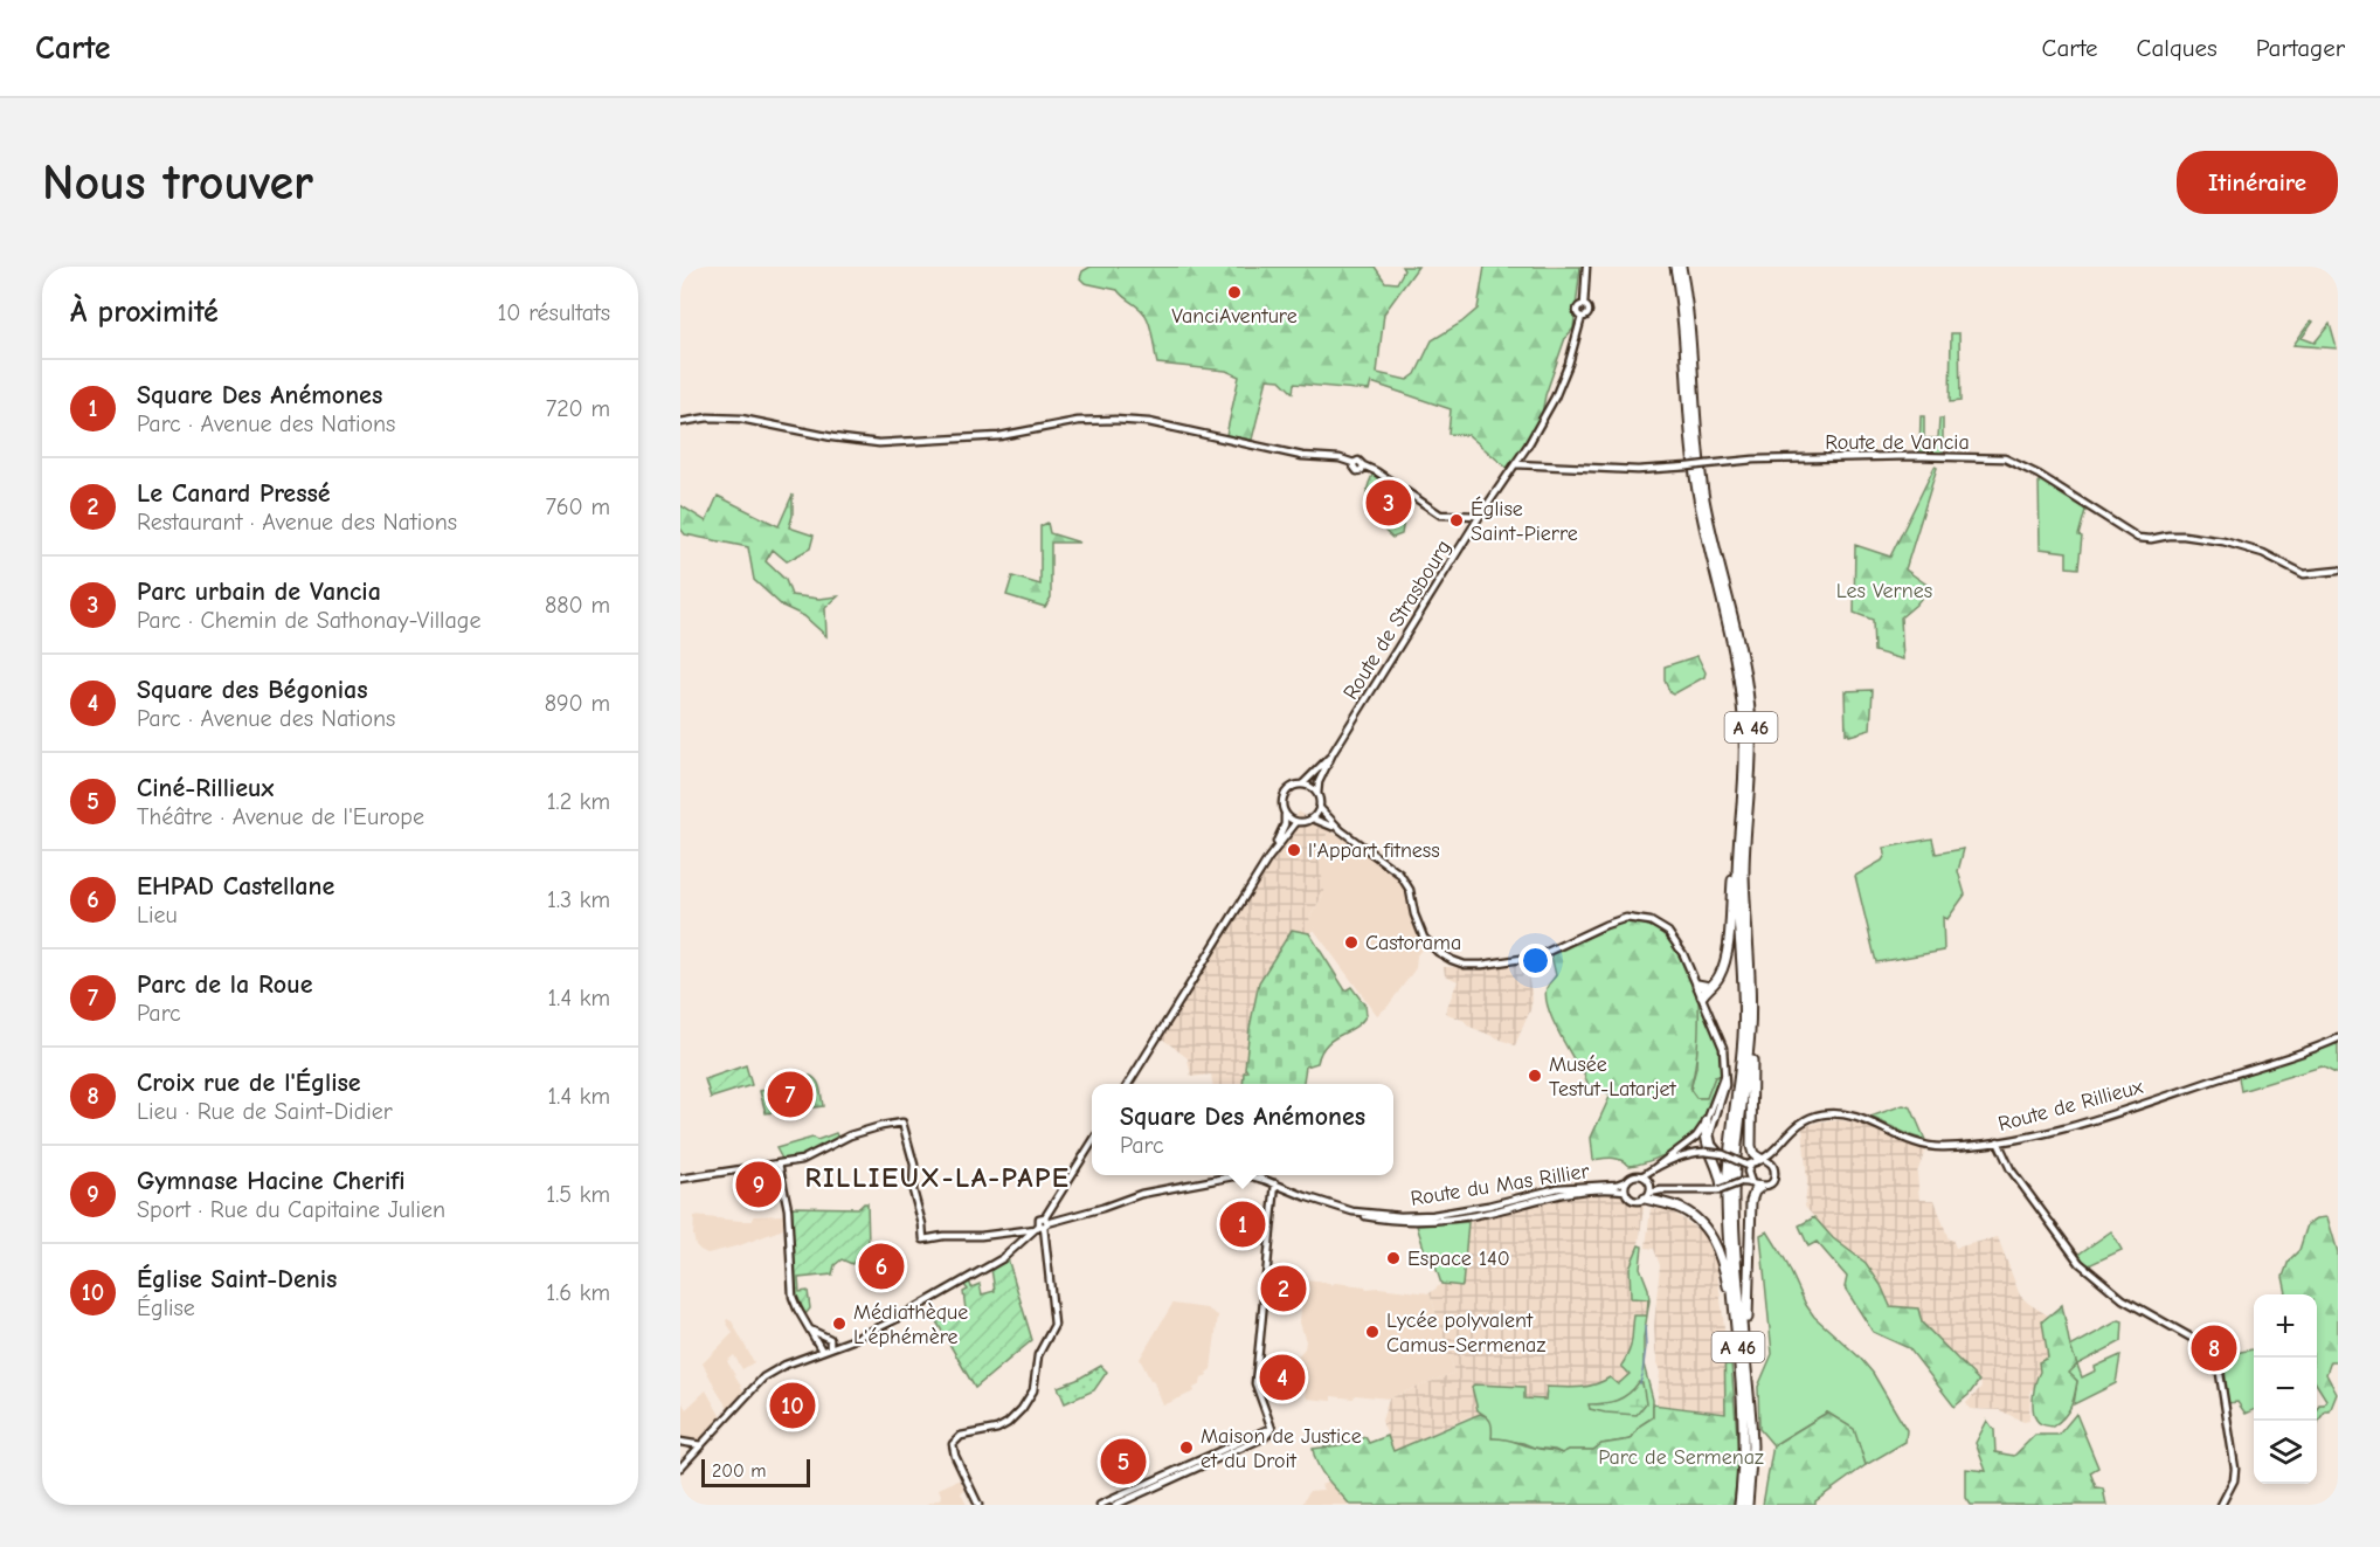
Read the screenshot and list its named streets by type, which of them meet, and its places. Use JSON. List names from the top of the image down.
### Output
{
  "streets": {
    "highway": ["A 46"],
    "street": [
      "Route de Vancia",
      "Route de Strasbourg",
      "Route de Rillieux",
      "Route du Mas Rillier"
    ]
  },
  "crossings": [
    ["Route de Vancia", "Route de Strasbourg"]
  ],
  "districts": ["RILLIEUX-LA-PAPE"],
  "parks": ["Les Vernes", "Parc de Sermenaz"],
  "places": [
    "VanciAventure",
    "Église Saint-Pierre",
    "l'Appart fitness",
    "Castorama",
    "Musée Testut-Latarjet",
    "Espace 140",
    "Médiathèque L'éphémère",
    "Lycée polyvalent Camus-Sermenaz",
    "Maison de Justice et du Droit"
  ],
  "scale_bar": "200 m",
  "page": {
    "header": "Carte",
    "nav": ["Carte", "Calques", "Partager"],
    "buttons": "Itinéraire",
    "title": "Nous trouver",
    "heading": ["À proximité", "10 résultats"],
    "list": [
      {
        "mark": "1",
        "name": "Square Des Anémones",
        "note": "Parc · Avenue des Nations",
        "value": "720 m"
      },
      {
        "mark": "2",
        "name": "Le Canard Pressé",
        "note": "Restaurant · Avenue des Nations",
        "value": "760 m"
      },
      {
        "mark": "3",
        "name": "Parc urbain de Vancia",
        "note": "Parc · Chemin de Sathonay-Village",
        "value": "880 m"
      },
      {
        "mark": "4",
        "name": "Square des Bégonias",
        "note": "Parc · Avenue des Nations",
        "value": "890 m"
      },
      {
        "mark": "5",
        "name": "Ciné-Rillieux",
        "note": "Théâtre · Avenue de l'Europe",
        "value": "1.2 km"
      },
      {
        "mark": "6",
        "name": "EHPAD Castellane",
        "note": "Lieu",
        "value": "1.3 km"
      },
      {
        "mark": "7",
        "name": "Parc de la Roue",
        "note": "Parc",
        "value": "1.4 km"
      },
      {
        "mark": "8",
        "name": "Croix rue de l'Église",
        "note": "Lieu · Rue de Saint-Didier",
        "value": "1.4 km"
      },
      {
        "mark": "9",
        "name": "Gymnase Hacine Cherifi",
        "note": "Sport · Rue du Capitaine Julien",
        "value": "1.5 km"
      },
      {
        "mark": "10",
        "name": "Église Saint-Denis",
        "note": "Église",
        "value": "1.6 km"
      }
    ],
    "pins": [
      "3",
      "7",
      "9",
      "1",
      "6",
      "2",
      "8",
      "4",
      "10",
      "5"
    ],
    "popup": ["Square Des Anémones", "Parc"],
    "map_buttons": ["+", "−"],
    "scale": "200 m"
  }
}
